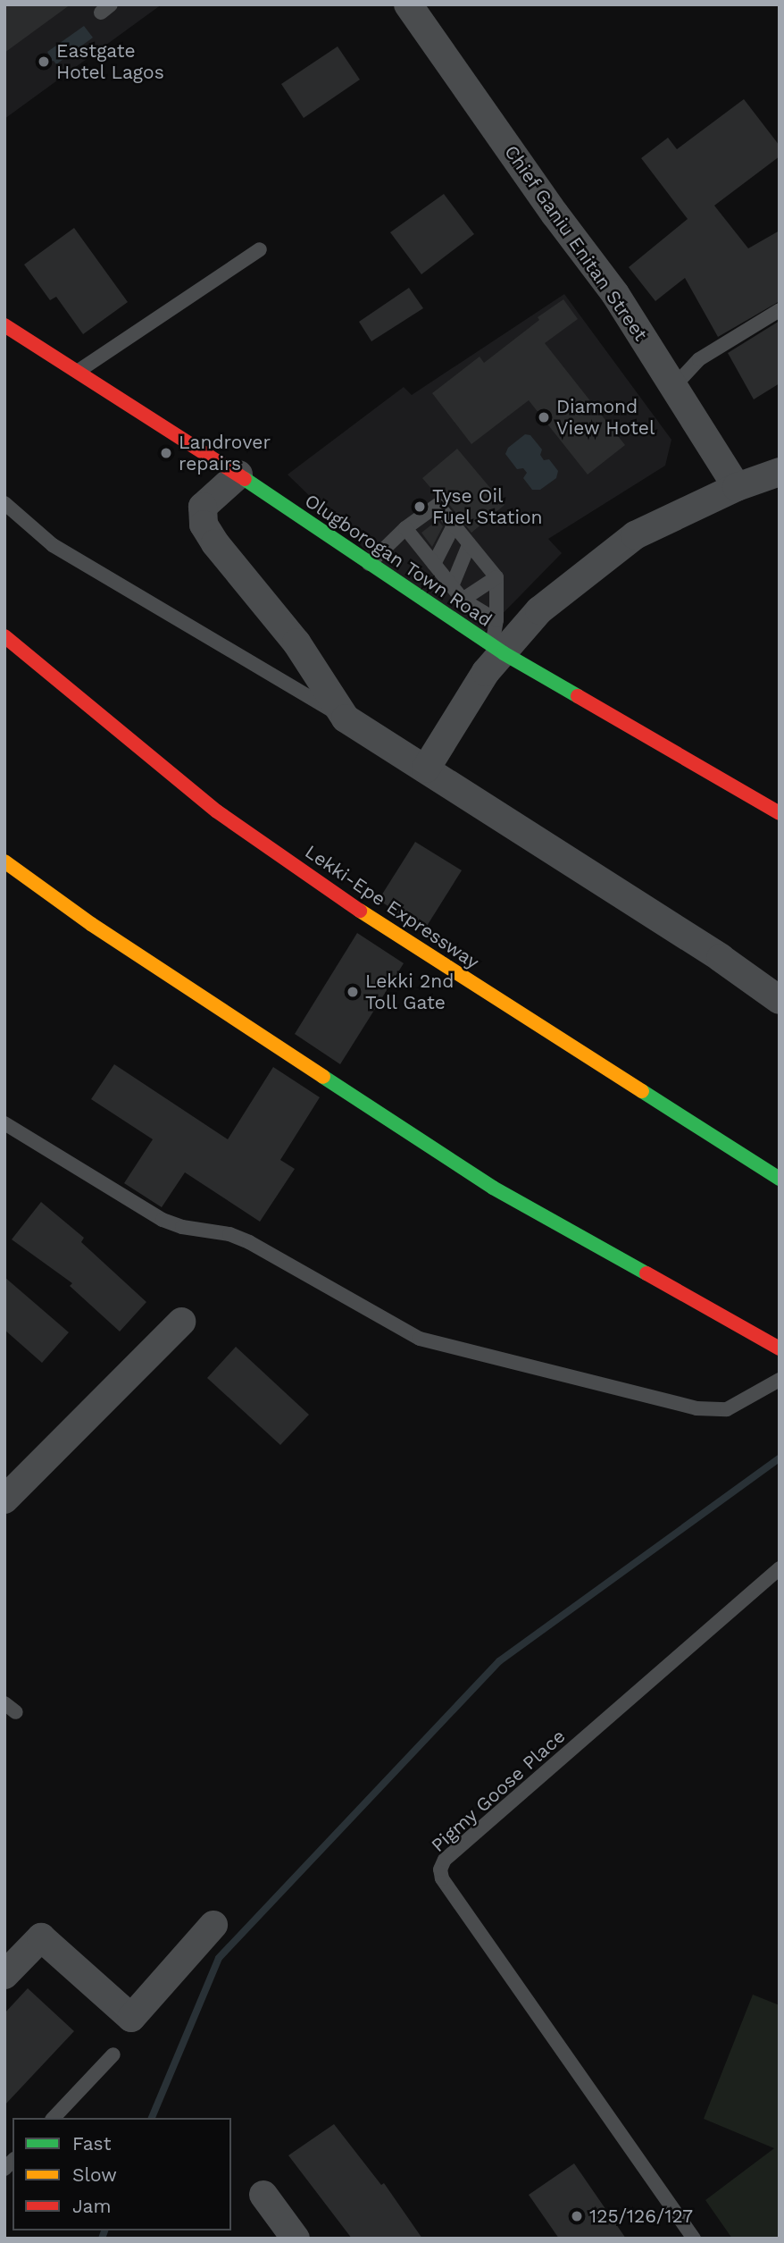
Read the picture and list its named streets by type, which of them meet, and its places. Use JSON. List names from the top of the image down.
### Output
{
  "streets": {
    "main road": ["Olugborogan Town Road", "Lekki-Epe Expressway"],
    "street": ["Chief Ganiu Enitan Street"],
    "lane": ["Pigmy Goose Place"]
  },
  "places": [
    "Eastgate Hotel Lagos",
    "Diamond View Hotel",
    "Landrover repairs",
    "Tyse Oil Fuel Station",
    "Lekki 2nd Toll Gate",
    "125/126/127"
  ],
  "legend": ["Fast", "Slow", "Jam"]
}
